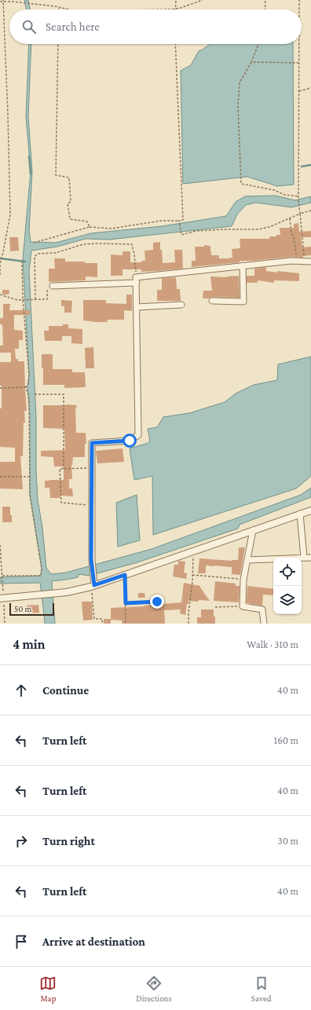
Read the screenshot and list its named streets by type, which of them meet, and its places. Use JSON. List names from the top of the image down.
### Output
{
  "scale_bar": "50 m",
  "page": {
    "search": "Search here",
    "scale": "50 m",
    "heading": ["4 min", "Walk · 310 m"],
    "list": [
      ["Continue", "40 m"],
      ["Turn left", "160 m"],
      ["Turn left", "40 m"],
      ["Turn right", "30 m"],
      ["Turn left", "40 m"],
      "Arrive at destination"
    ],
    "nav": ["Map", "Directions", "Saved"]
  }
}
